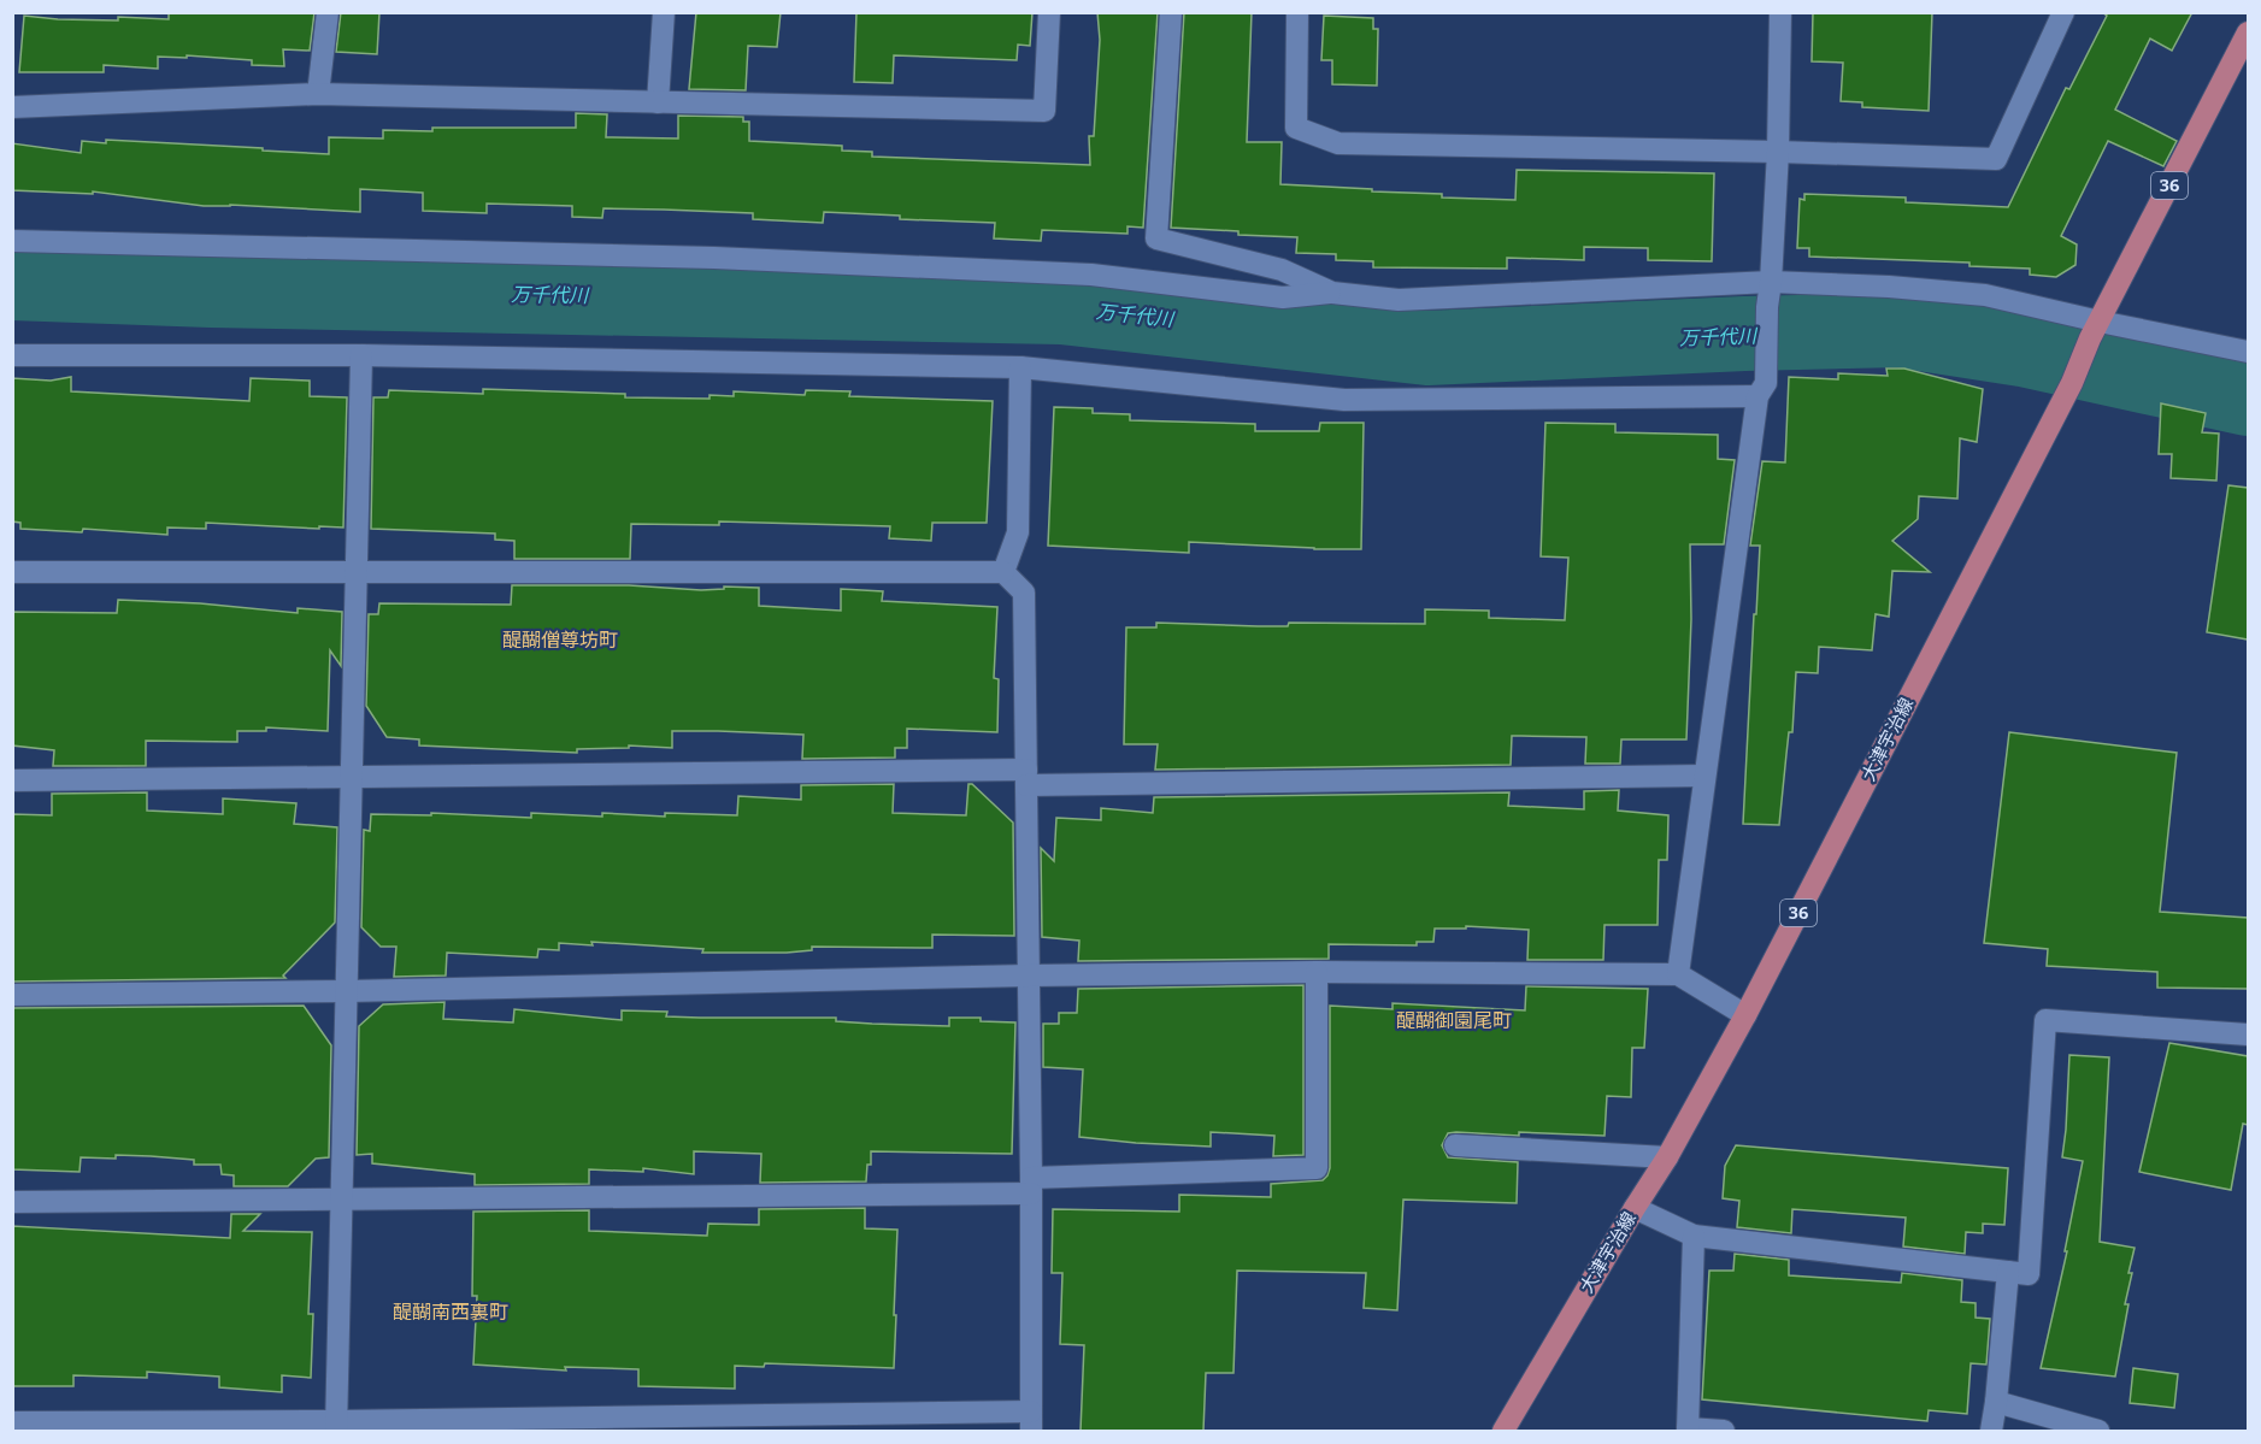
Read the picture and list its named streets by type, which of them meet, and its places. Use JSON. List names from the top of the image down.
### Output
{
  "streets": {
    "main road": ["36", "大津宇治線"]
  },
  "districts": ["醍醐僧尊坊町", "醍醐御園尾町", "醍醐南西裏町"],
  "water": ["万千代川"]
}
